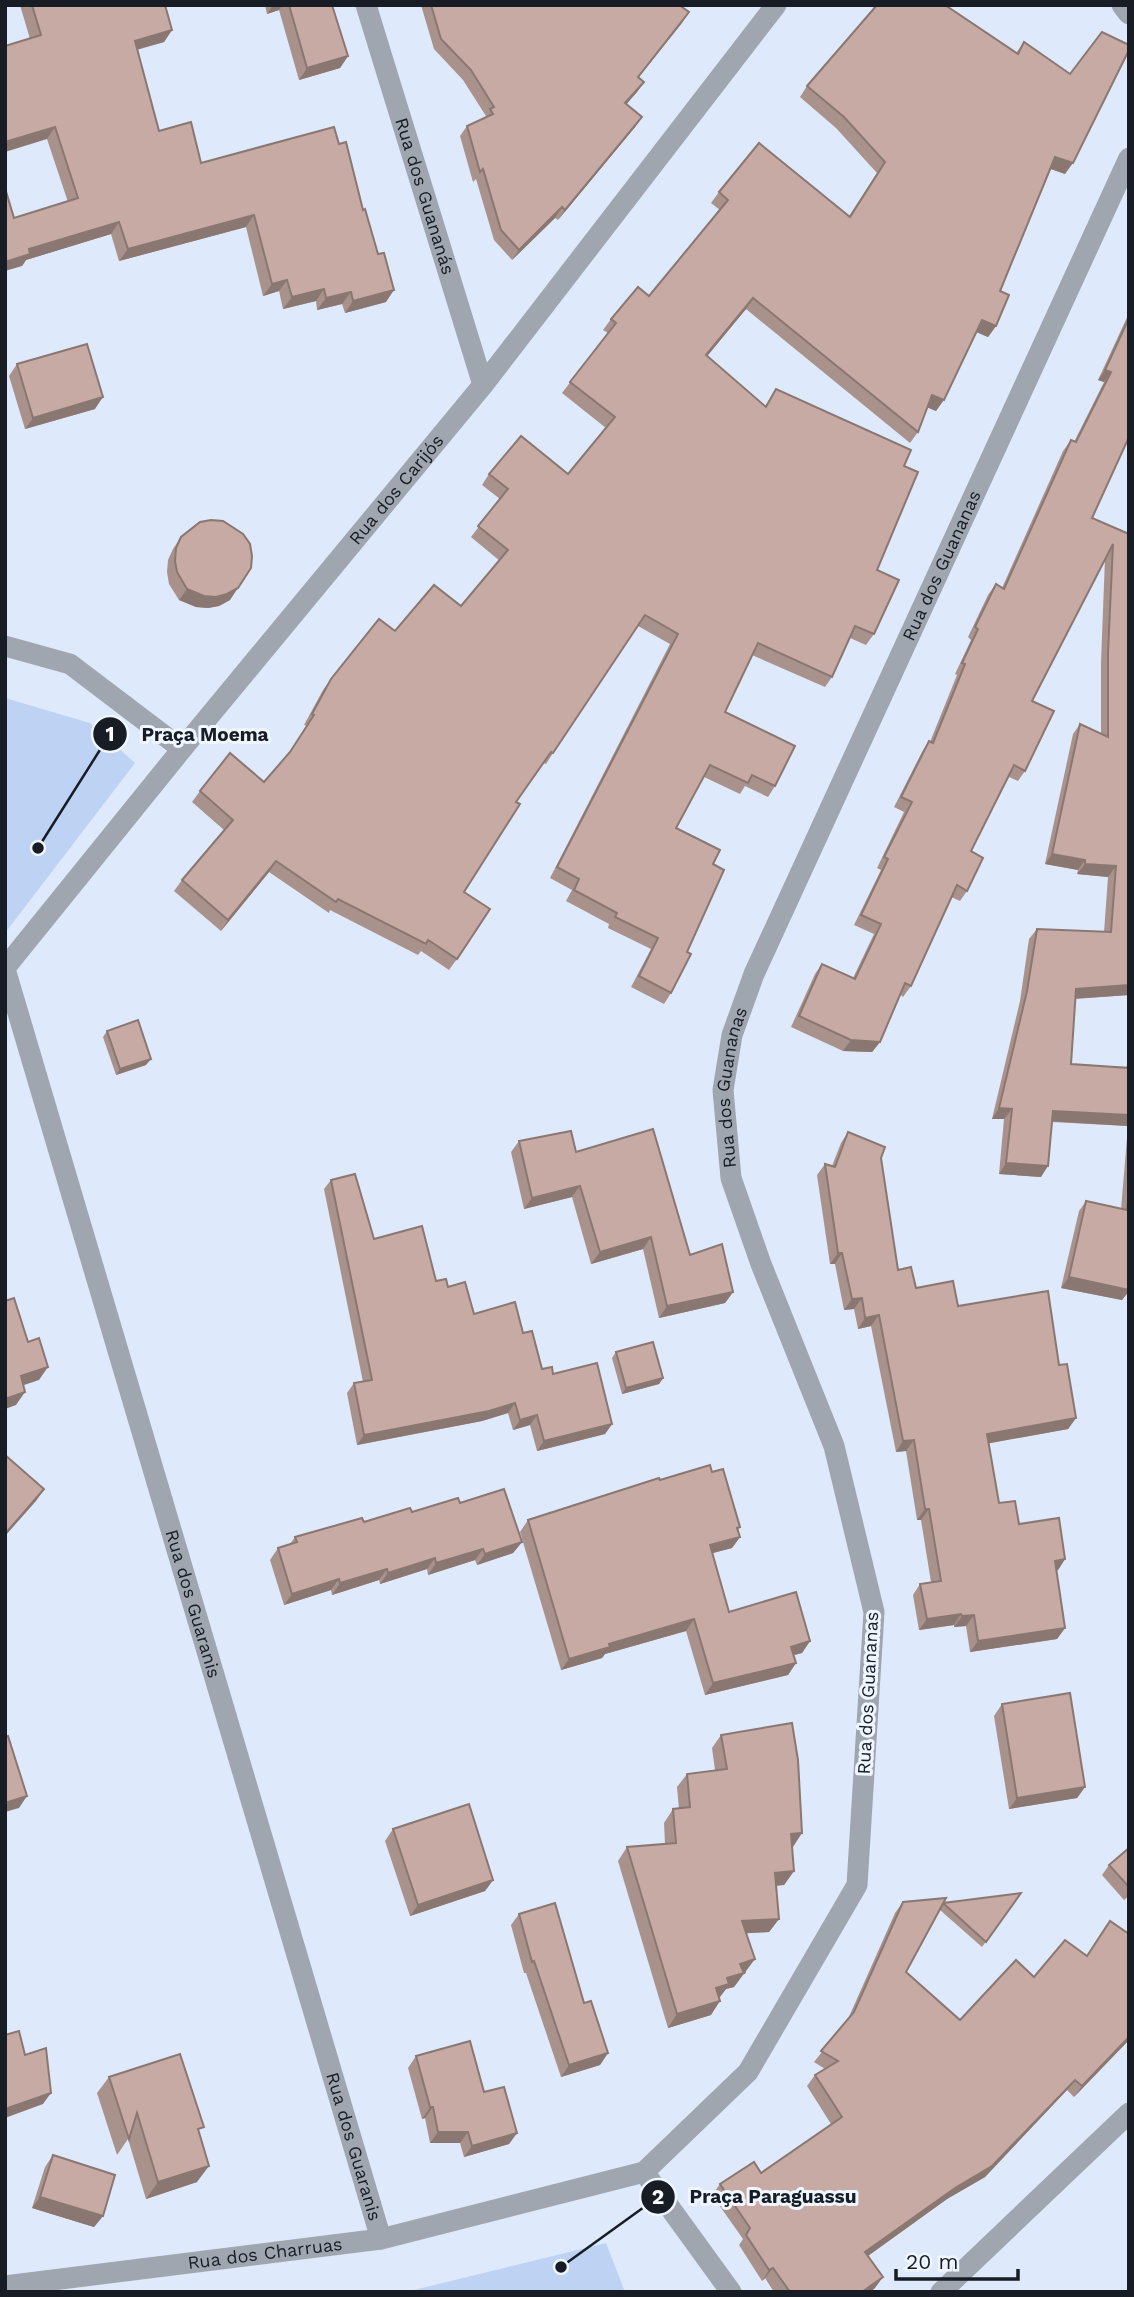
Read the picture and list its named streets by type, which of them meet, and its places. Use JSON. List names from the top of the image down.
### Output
{
  "streets": {
    "street": [
      "Rua dos Guananás",
      "Rua dos Carijós",
      "Rua dos Guananas",
      "Rua dos Guaranis",
      "Rua dos Charruas"
    ]
  },
  "crossings": [
    ["Rua dos Guananás", "Rua dos Carijós"],
    ["Rua dos Carijós", "Rua dos Guaranis"],
    ["Rua dos Guananas", "Rua dos Charruas"],
    ["Rua dos Guaranis", "Rua dos Charruas"]
  ],
  "places": ["Praça Moema", "Praça Paraguassu"],
  "scale_bar": "20 m"
}
